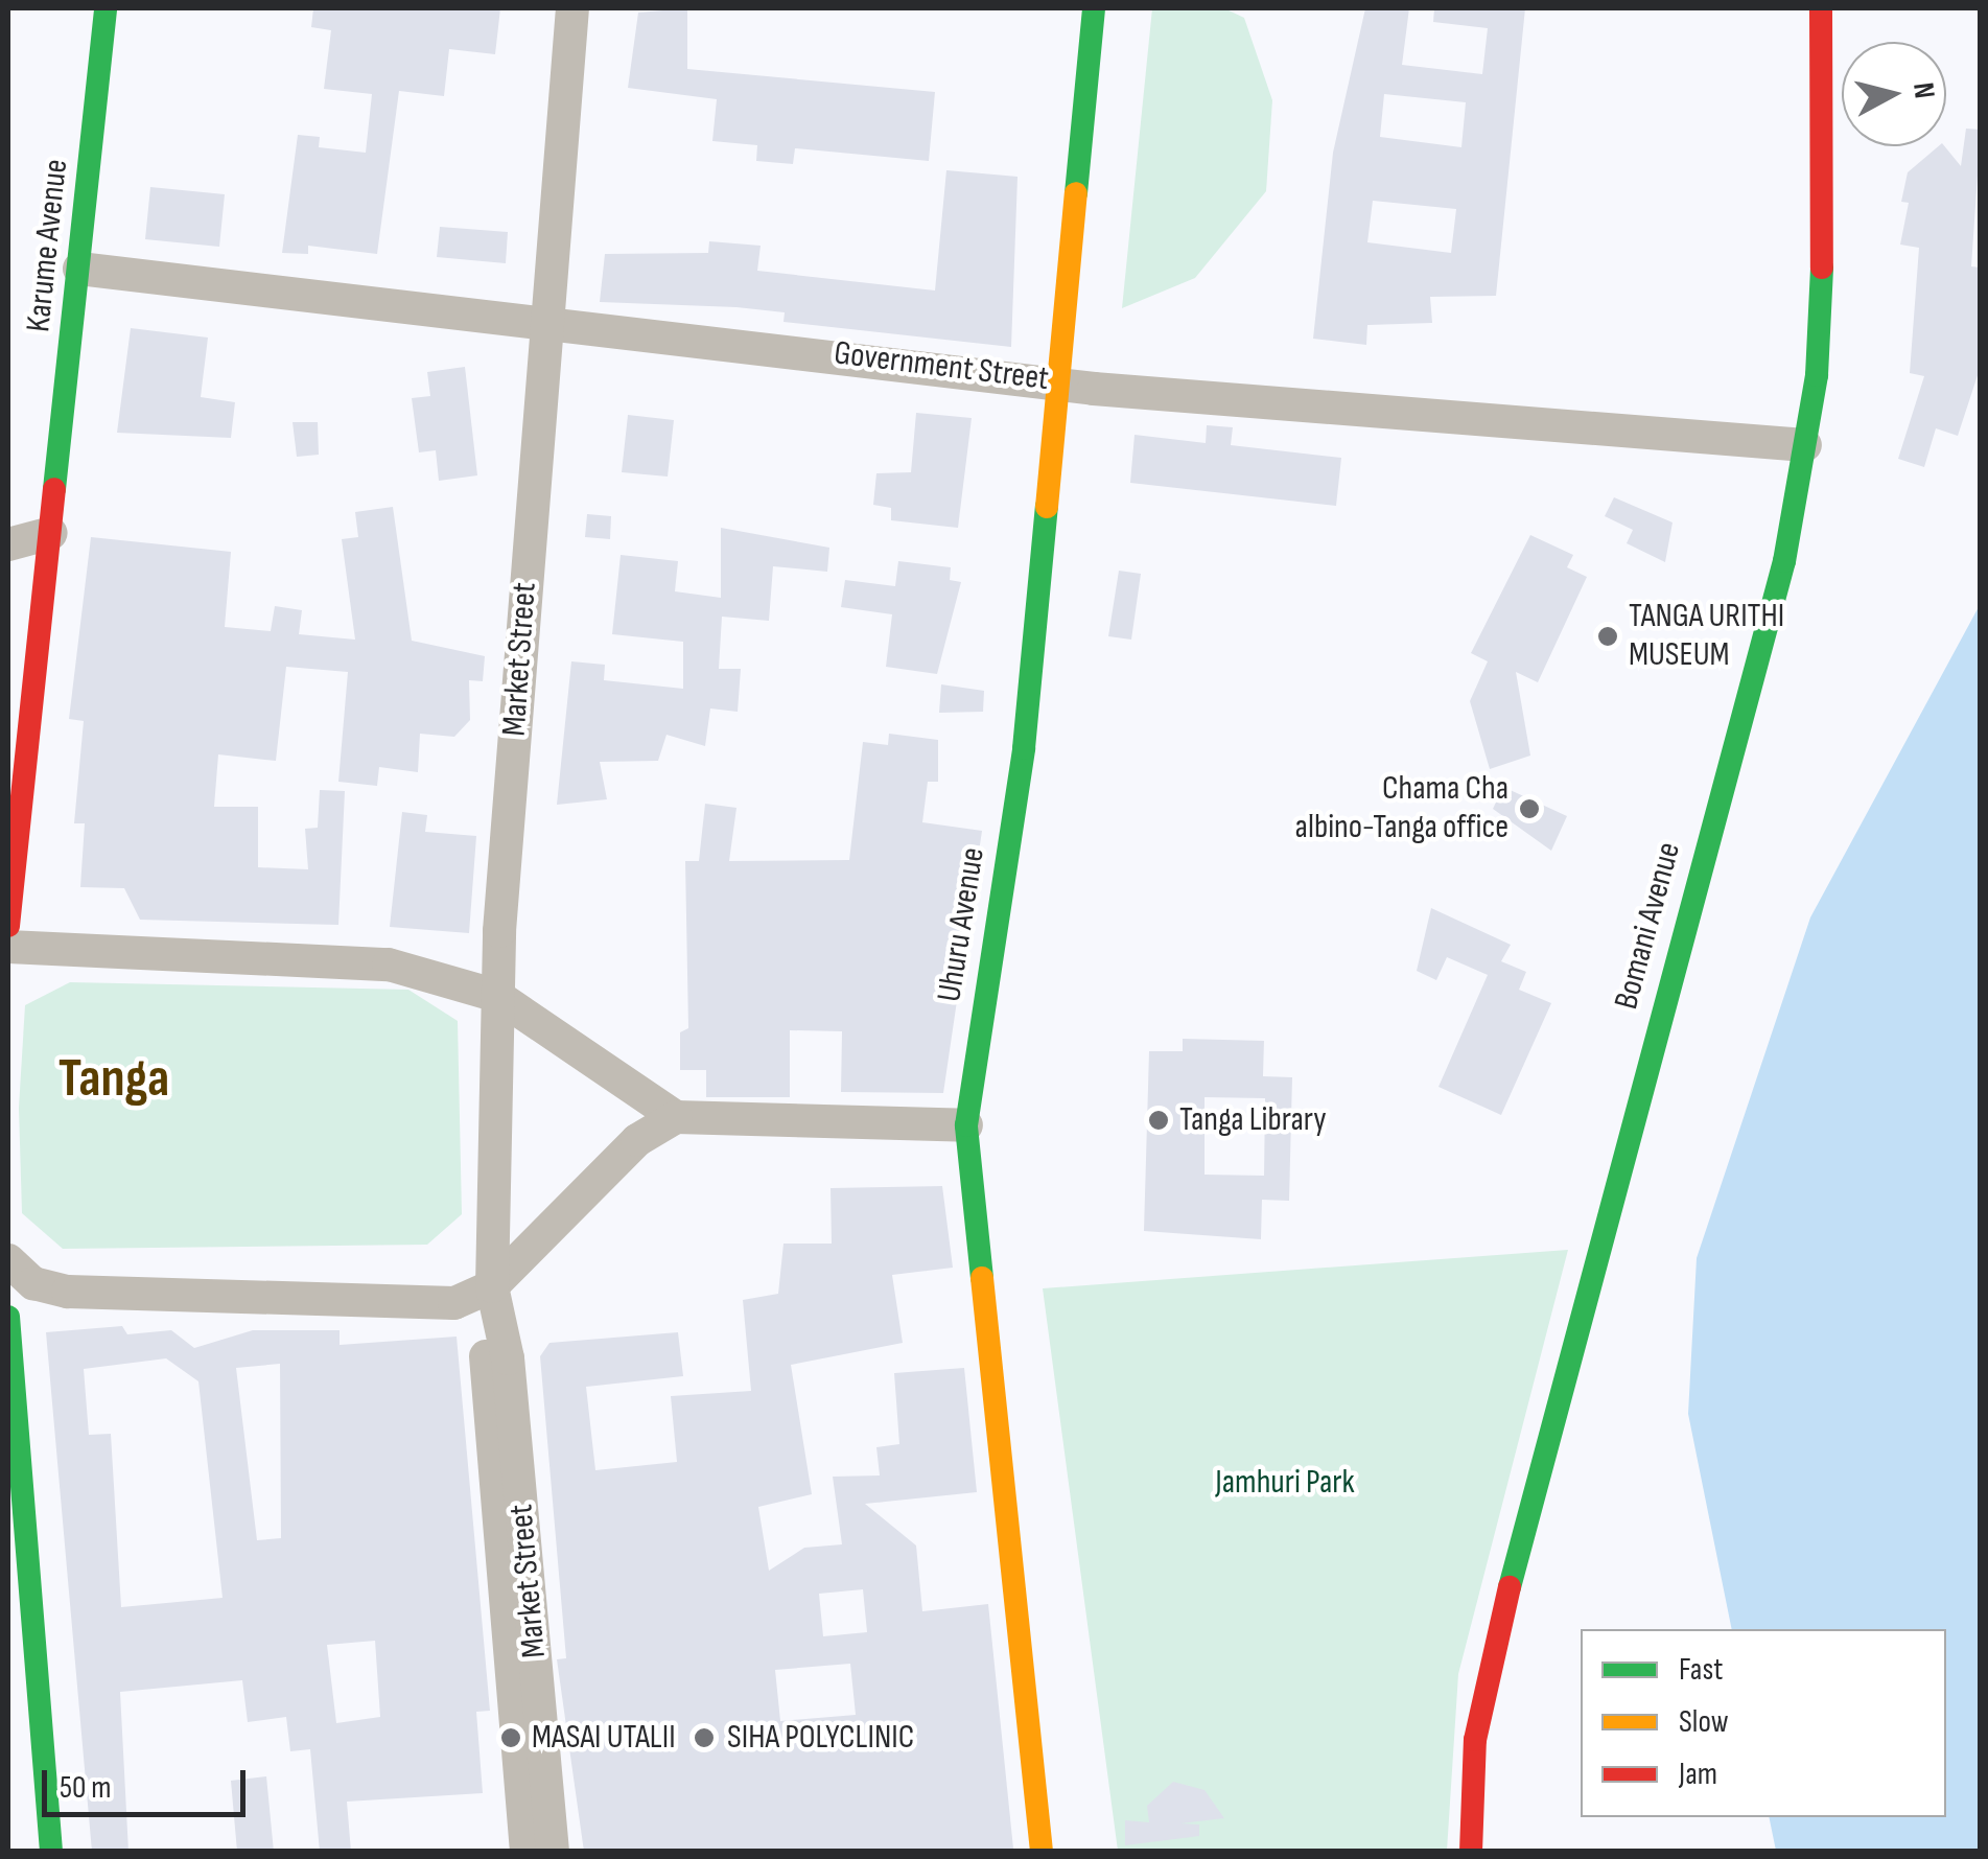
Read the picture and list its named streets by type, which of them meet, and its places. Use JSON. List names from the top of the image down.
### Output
{
  "streets": {
    "street": [
      "Karume Avenue",
      "Government Street",
      "Market Street",
      "Uhuru Avenue",
      "Bomani Avenue"
    ]
  },
  "crossings": [
    ["Karume Avenue", "Government Street"],
    ["Government Street", "Market Street"],
    ["Government Street", "Uhuru Avenue"],
    ["Government Street", "Bomani Avenue"]
  ],
  "districts": ["Tanga"],
  "parks": ["Jamhuri Park"],
  "places": [
    "TANGA URITHI MUSEUM",
    "Chama Cha albino-Tanga office",
    "Tanga Library",
    "MASAI UTALII",
    "SIHA POLYCLINIC"
  ],
  "legend": ["Fast", "Slow", "Jam"],
  "scale_bar": "50 m",
  "north": "right"
}
